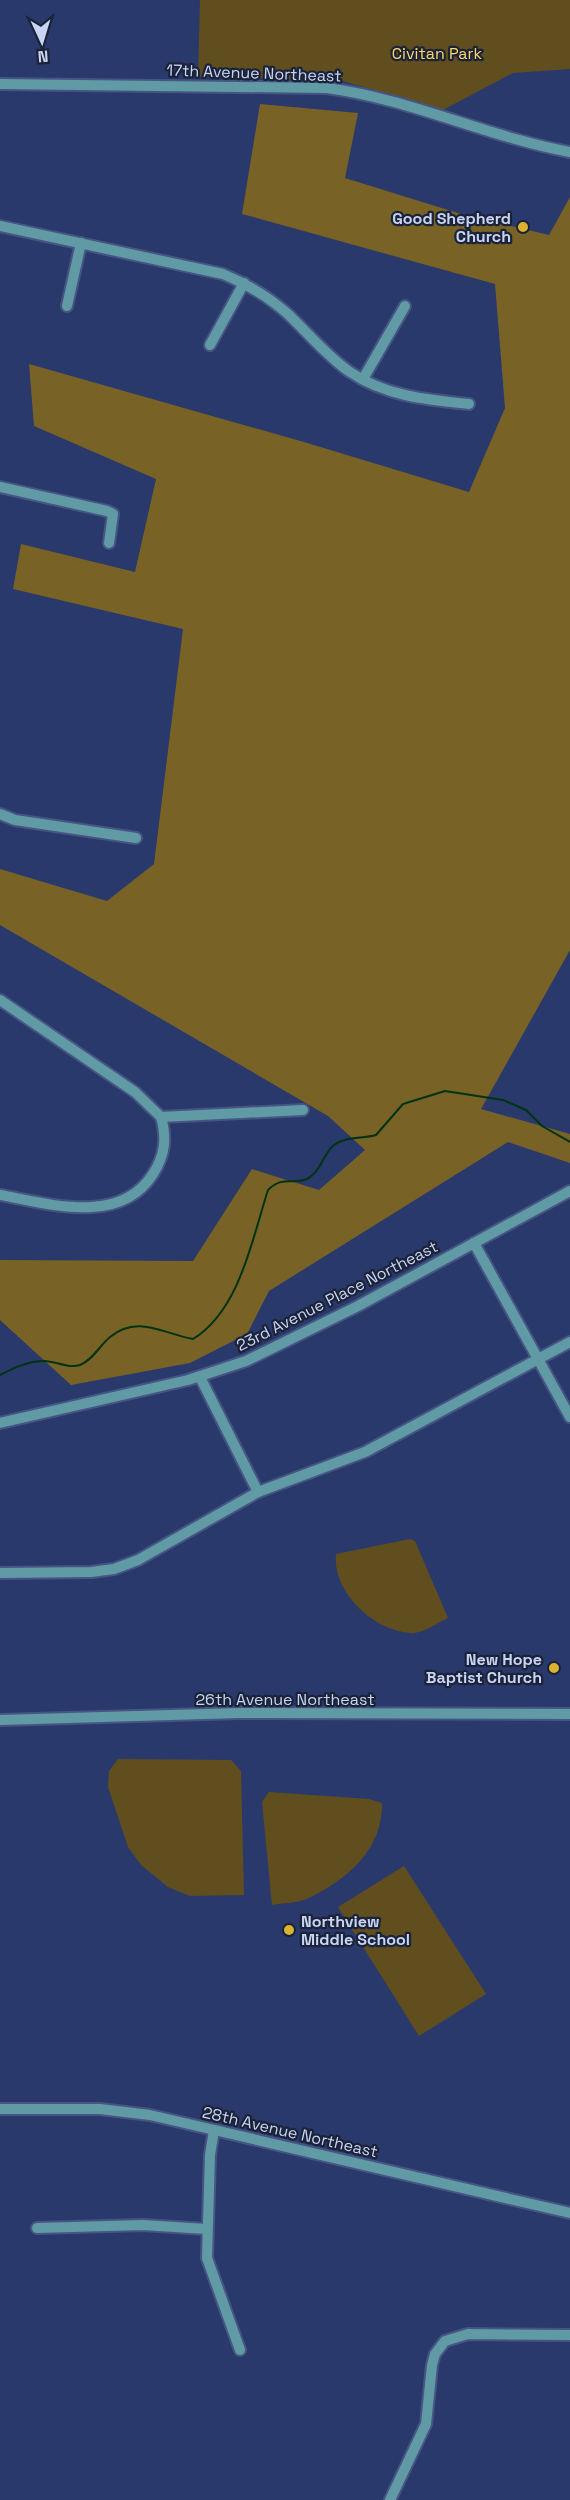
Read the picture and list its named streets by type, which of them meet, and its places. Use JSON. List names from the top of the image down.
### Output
{
  "streets": {
    "street": [
      "17th Avenue Northeast",
      "23rd Avenue Place Northeast",
      "26th Avenue Northeast",
      "28th Avenue Northeast"
    ]
  },
  "parks": ["Civitan Park"],
  "places": ["Good Shepherd Church", "New Hope Baptist Church", "Northview Middle School"],
  "north": "bottom"
}
